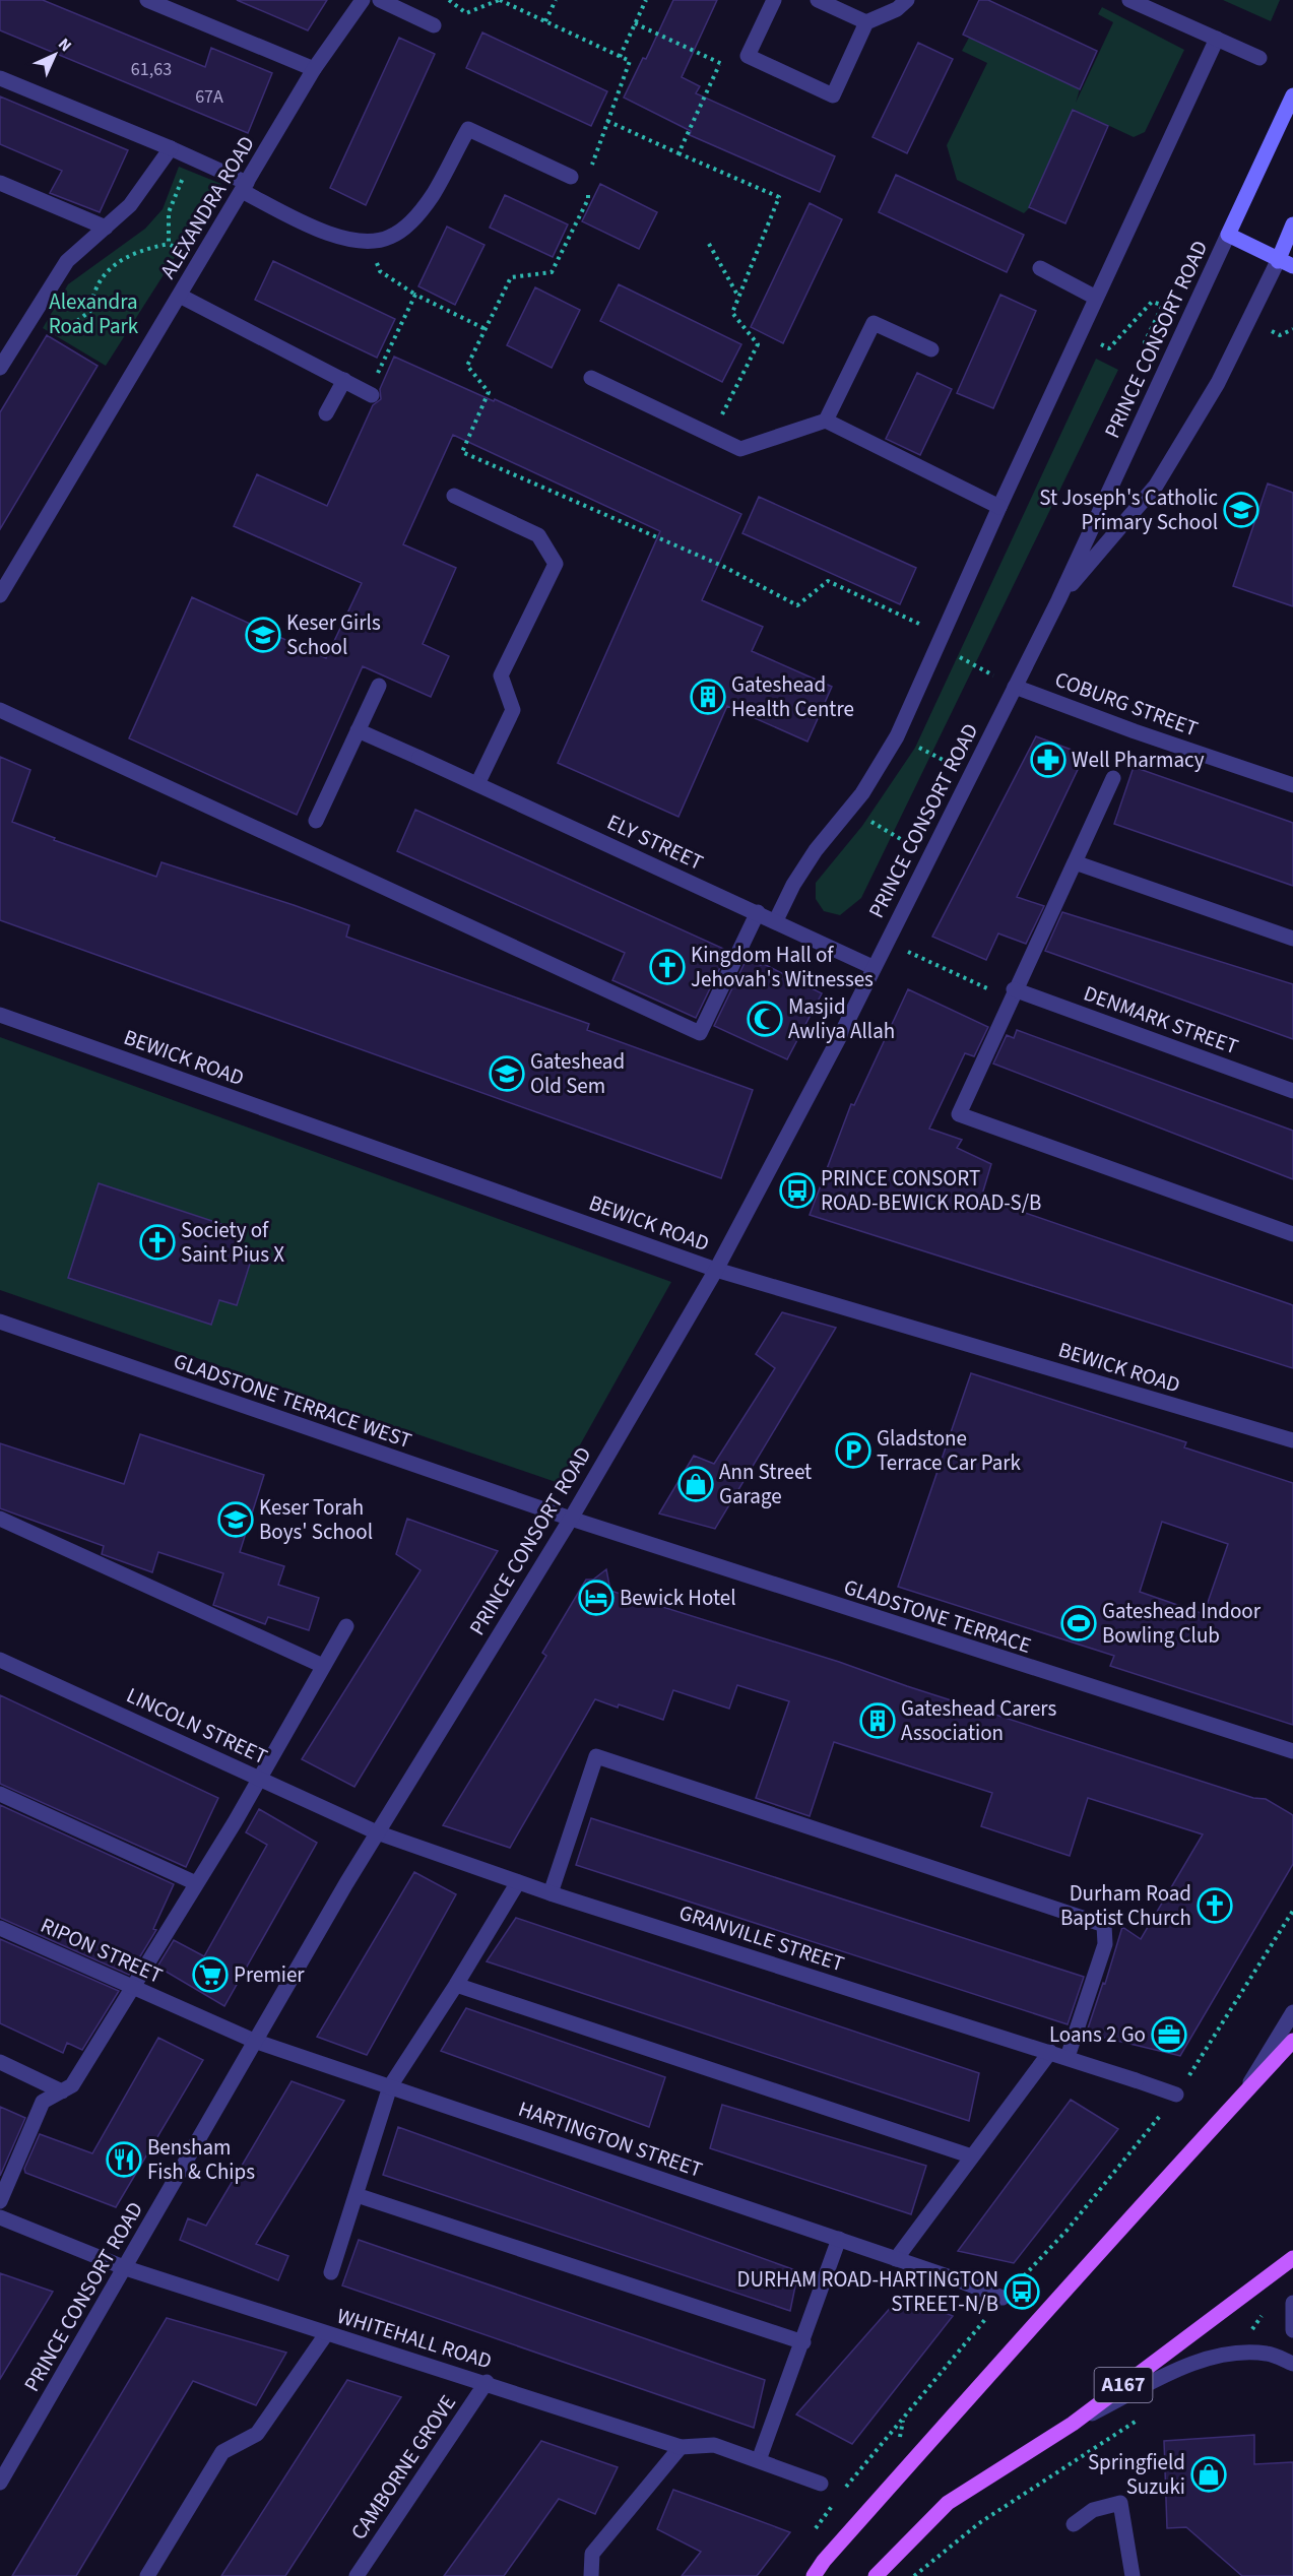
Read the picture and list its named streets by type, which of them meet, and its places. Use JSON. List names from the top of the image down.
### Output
{
  "streets": {
    "main road": ["PRINCE CONSORT ROAD", "A167"],
    "street": [
      "ALEXANDRA ROAD",
      "COBURG STREET",
      "ELY STREET",
      "DENMARK STREET",
      "BEWICK ROAD",
      "GLADSTONE TERRACE WEST",
      "GLADSTONE TERRACE",
      "LINCOLN STREET",
      "GRANVILLE STREET",
      "RIPON STREET",
      "HARTINGTON STREET",
      "WHITEHALL ROAD",
      "CAMBORNE GROVE"
    ]
  },
  "crossings": [
    ["PRINCE CONSORT ROAD", "COBURG STREET"],
    ["PRINCE CONSORT ROAD", "ELY STREET"],
    ["PRINCE CONSORT ROAD", "BEWICK ROAD"],
    ["PRINCE CONSORT ROAD", "GLADSTONE TERRACE WEST"],
    ["PRINCE CONSORT ROAD", "GLADSTONE TERRACE"],
    ["PRINCE CONSORT ROAD", "LINCOLN STREET"],
    ["PRINCE CONSORT ROAD", "GRANVILLE STREET"],
    ["PRINCE CONSORT ROAD", "RIPON STREET"],
    ["PRINCE CONSORT ROAD", "HARTINGTON STREET"],
    ["PRINCE CONSORT ROAD", "WHITEHALL ROAD"],
    ["GLADSTONE TERRACE WEST", "GLADSTONE TERRACE"],
    ["LINCOLN STREET", "GRANVILLE STREET"],
    ["RIPON STREET", "HARTINGTON STREET"],
    ["WHITEHALL ROAD", "CAMBORNE GROVE"]
  ],
  "parks": ["Alexandra Road Park"],
  "places": {
    "school or university": [
      "St Joseph's Catholic Primary School",
      "Keser Girls School",
      "Gateshead Old Sem",
      "Keser Torah Boys' School"
    ],
    "building": ["Gateshead Health Centre", "Gateshead Carers Association"],
    "pharmacy": ["Well Pharmacy"],
    "church": ["Kingdom Hall of Jehovah's Witnesses", "Society of Saint Pius X", "Durham Road Baptist Church"],
    "mosque": ["Masjid Awliya Allah"],
    "bus stop": ["PRINCE CONSORT ROAD-BEWICK ROAD-S/B", "DURHAM ROAD-HARTINGTON STREET-N/B"],
    "parking": ["Gladstone Terrace Car Park"],
    "shop": ["Ann Street Garage", "Springfield Suzuki"],
    "hotel": ["Bewick Hotel"],
    "sports": ["Gateshead Indoor Bowling Club"],
    "supermarket": ["Premier"],
    "office": ["Loans 2 Go"],
    "restaurant": ["Bensham Fish & Chips"]
  },
  "house_numbers": ["61,63", "67A"],
  "north": "top right"
}
